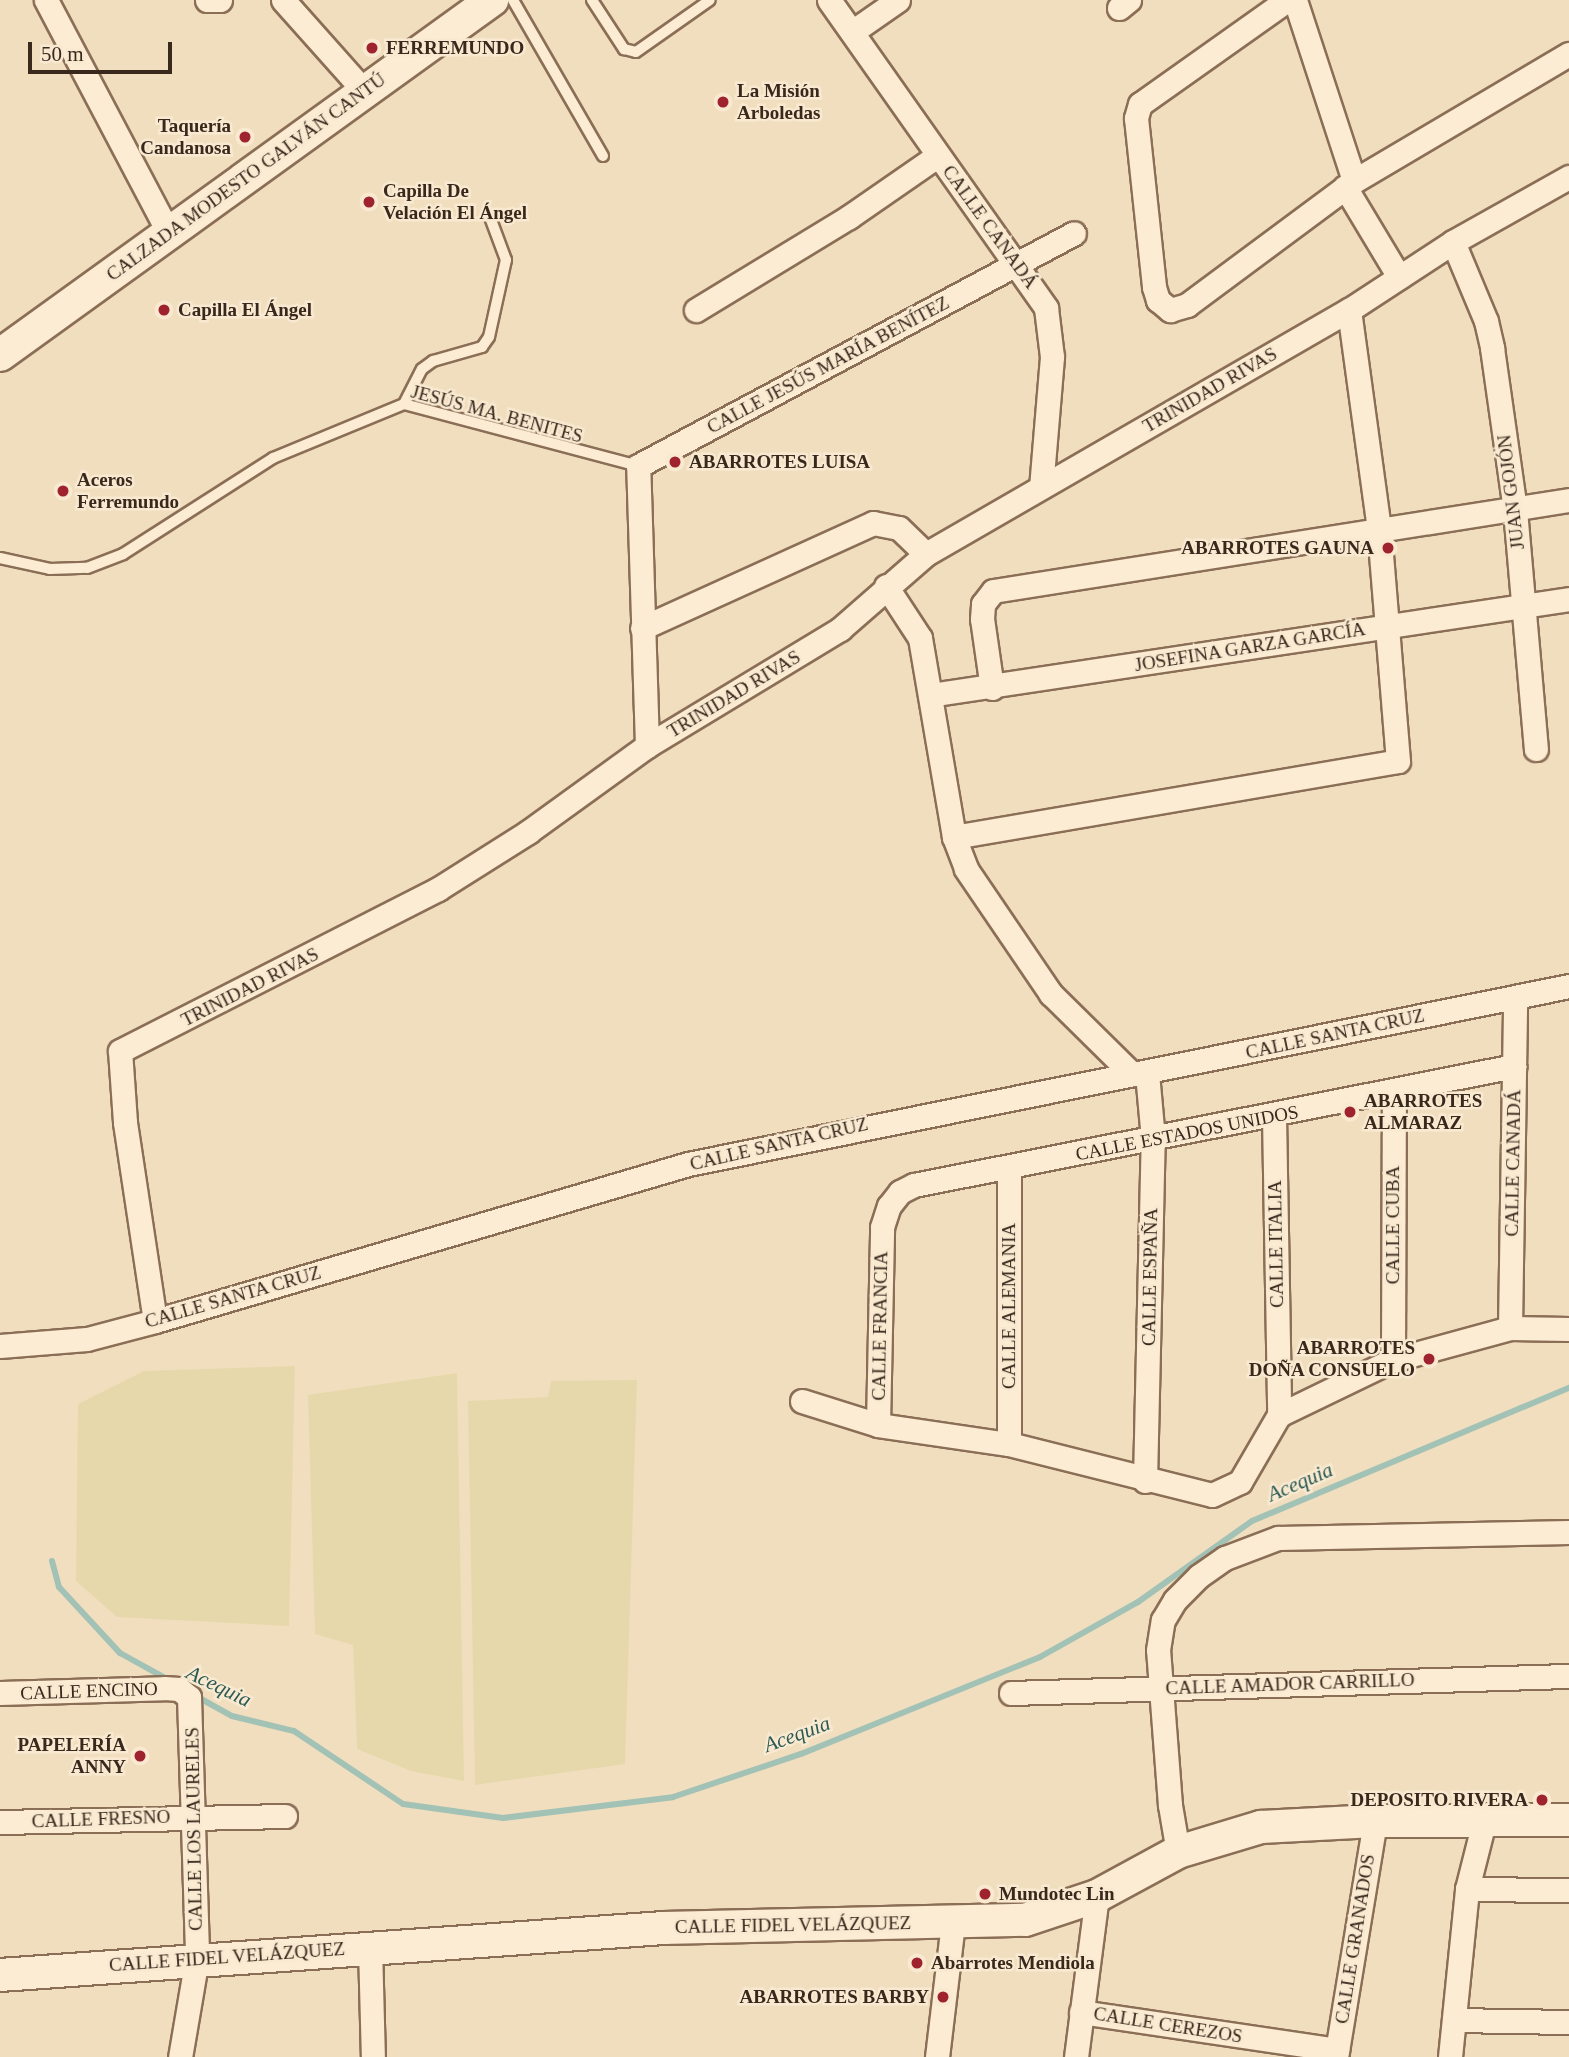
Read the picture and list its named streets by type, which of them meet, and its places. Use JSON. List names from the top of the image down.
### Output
{
  "streets": {
    "street": [
      "CALZADA MODESTO GALVÁN CANTÚ",
      "CALLE CANADÁ",
      "CALLE JESÚS MARÍA BENÍTEZ",
      "TRINIDAD RIVAS",
      "JUAN GOJÓN",
      "JOSEFINA GARZA GARCÍA",
      "CALLE SANTA CRUZ",
      "CALLE ESTADOS UNIDOS",
      "CALLE CUBA",
      "CALLE ITALIA",
      "CALLE ESPAÑA",
      "CALLE ALEMANIA",
      "CALLE FRANCIA",
      "CALLE AMADOR CARRILLO",
      "CALLE ENCINO",
      "CALLE FRESNO",
      "CALLE LOS LAURELES",
      "CALLE FIDEL VELÁZQUEZ",
      "CALLE GRANADOS",
      "CALLE CEREZOS"
    ],
    "lane": ["JESÚS MA. BENITES"]
  },
  "crossings": [
    ["CALLE CANADÁ", "CALLE JESÚS MARÍA BENÍTEZ"],
    ["CALLE CANADÁ", "TRINIDAD RIVAS"],
    ["CALLE CANADÁ", "CALLE SANTA CRUZ"],
    ["CALLE CANADÁ", "CALLE ESTADOS UNIDOS"],
    ["CALLE JESÚS MARÍA BENÍTEZ", "JESÚS MA. BENITES"],
    ["TRINIDAD RIVAS", "JUAN GOJÓN"],
    ["TRINIDAD RIVAS", "CALLE SANTA CRUZ"],
    ["JUAN GOJÓN", "JOSEFINA GARZA GARCÍA"],
    ["CALLE SANTA CRUZ", "CALLE ESPAÑA"],
    ["CALLE ESTADOS UNIDOS", "CALLE CUBA"],
    ["CALLE ESTADOS UNIDOS", "CALLE ITALIA"],
    ["CALLE ESTADOS UNIDOS", "CALLE ESPAÑA"],
    ["CALLE ESTADOS UNIDOS", "CALLE ALEMANIA"],
    ["CALLE ESTADOS UNIDOS", "CALLE FRANCIA"],
    ["CALLE ENCINO", "CALLE LOS LAURELES"],
    ["CALLE FRESNO", "CALLE LOS LAURELES"],
    ["CALLE LOS LAURELES", "CALLE FIDEL VELÁZQUEZ"],
    ["CALLE FIDEL VELÁZQUEZ", "CALLE GRANADOS"],
    ["CALLE GRANADOS", "CALLE CEREZOS"]
  ],
  "water": ["Acequia"],
  "places": [
    "FERREMUNDO",
    "La Misión Arboledas",
    "Taquería Candanosa",
    "Capilla De Velación El Ángel",
    "Capilla El Ángel",
    "ABARROTES LUISA",
    "Aceros Ferremundo",
    "ABARROTES GAUNA",
    "ABARROTES ALMARAZ",
    "ABARROTES DOÑA CONSUELO",
    "PAPELERÍA ANNY",
    "DEPOSITO RIVERA",
    "Mundotec Lin",
    "Abarrotes Mendiola",
    "ABARROTES BARBY"
  ],
  "scale_bar": "50 m"
}
